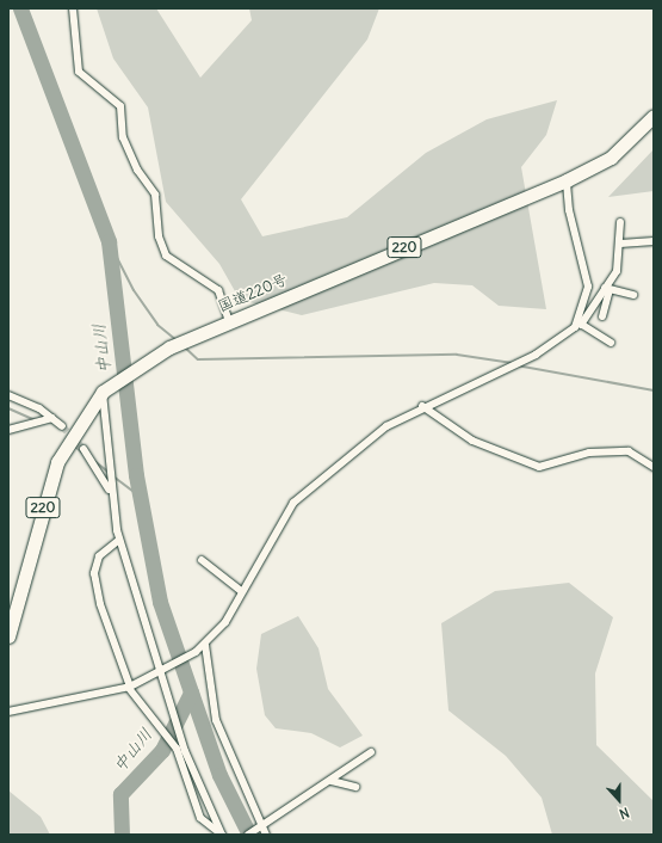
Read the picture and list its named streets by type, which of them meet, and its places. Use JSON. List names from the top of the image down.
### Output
{
  "streets": {
    "highway": ["220", "国道220号"]
  },
  "water": ["中山川"],
  "north": "bottom"
}
